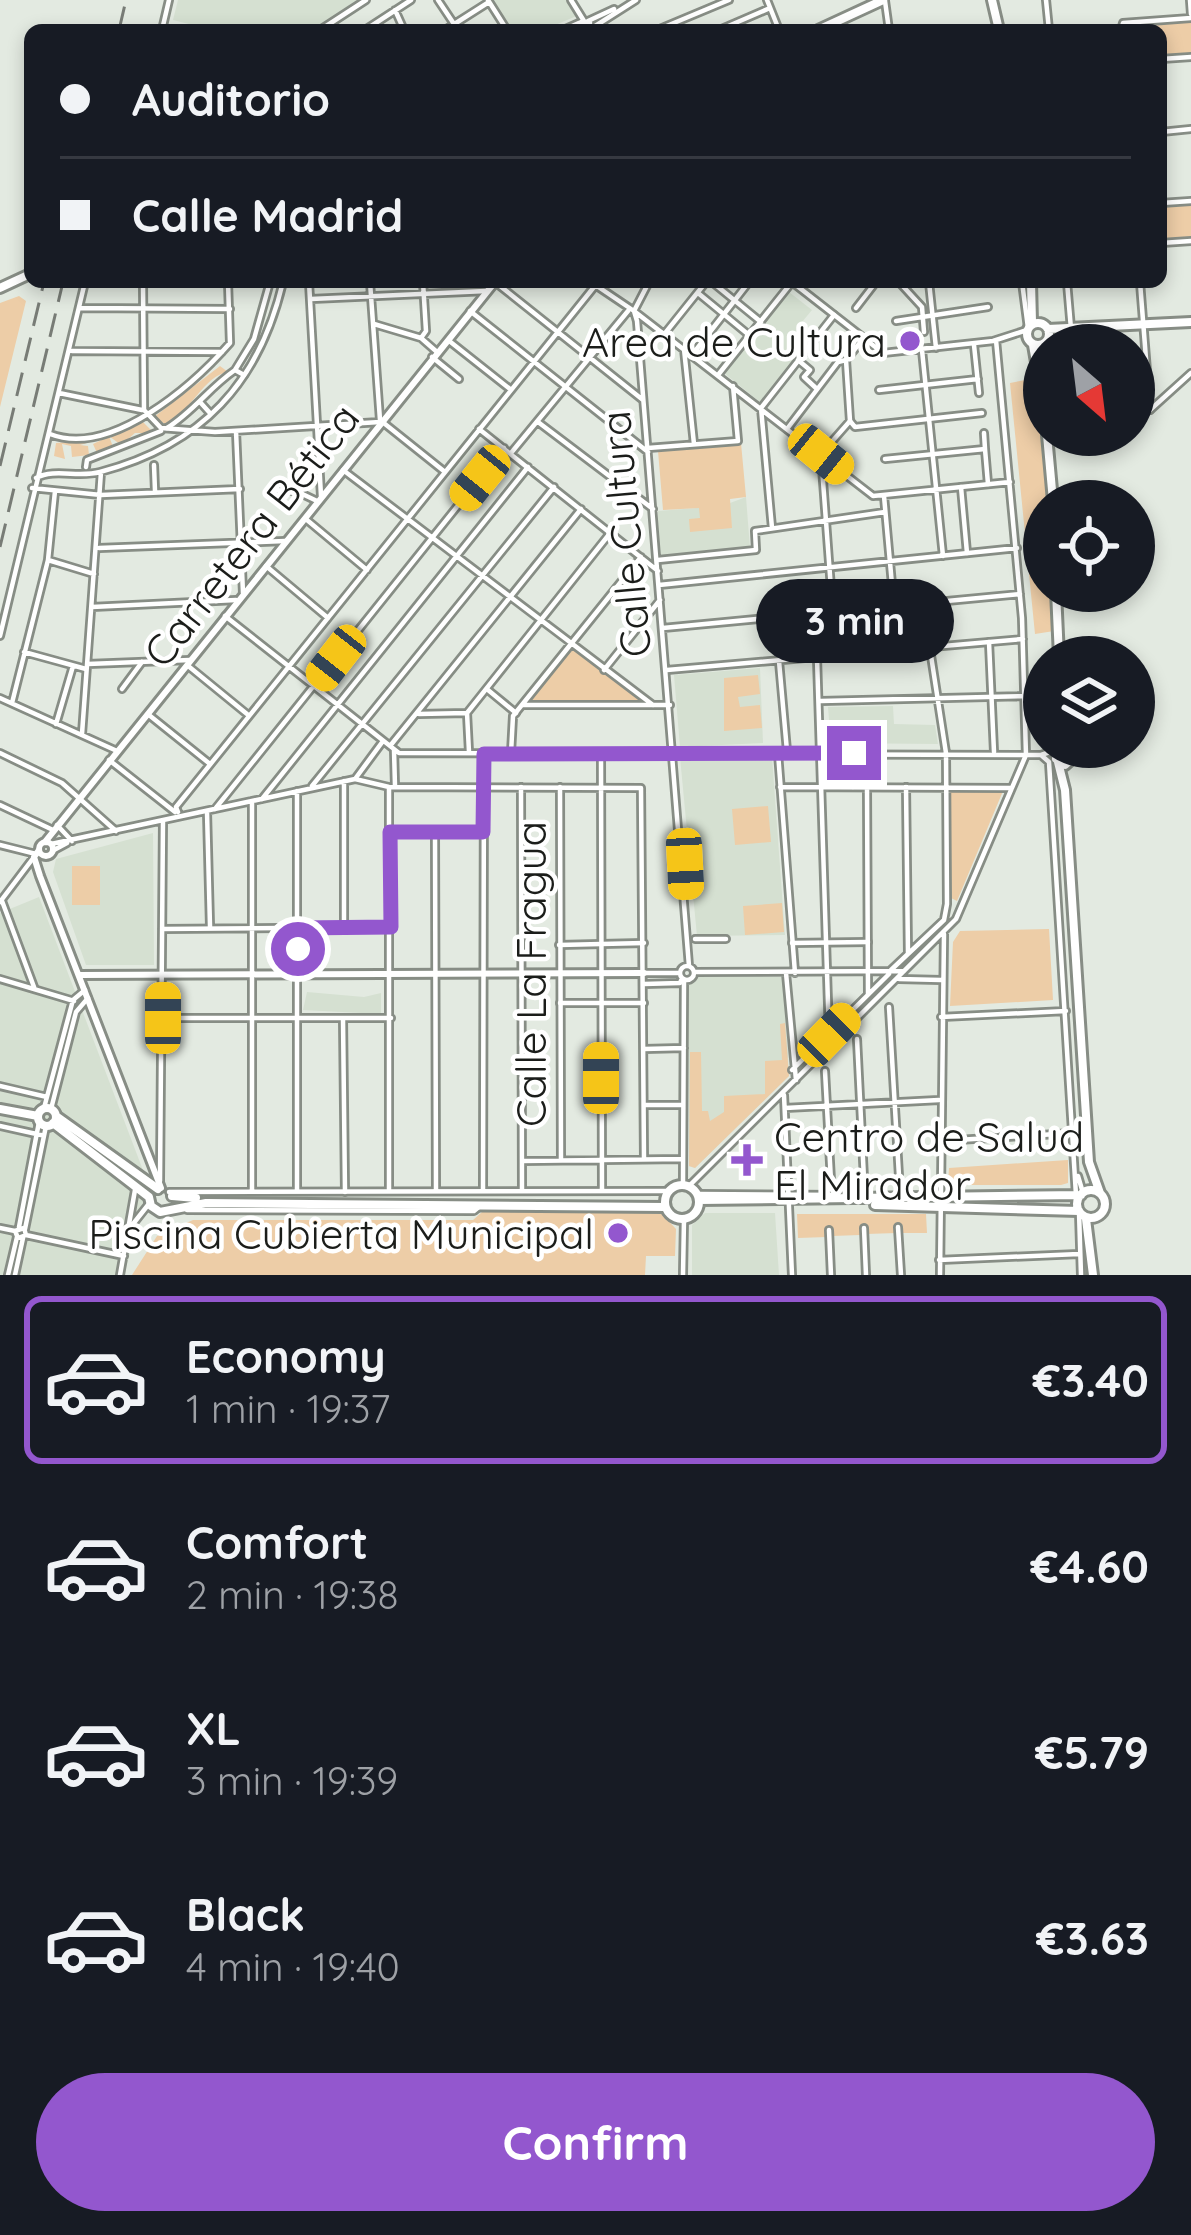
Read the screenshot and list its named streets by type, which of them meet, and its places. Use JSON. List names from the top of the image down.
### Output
{
  "streets": {
    "street": ["Calle Cultura", "Carretera Bética", "Calle La Fragua"]
  },
  "places": {
    "other": ["Area de Cultura", "Piscina Cubierta Municipal"],
    "health": ["Centro de Salud El Mirador"]
  },
  "north": "bottom right",
  "page": {
    "banner": ["Auditorio", "Calle Madrid"],
    "bubble": "3 min",
    "list": [
      {
        "name": "Economy",
        "note": "1 min · 19:37",
        "value": "€3.40"
      },
      {
        "name": "Comfort",
        "note": "2 min · 19:38",
        "value": "€4.60"
      },
      {
        "name": "XL",
        "note": "3 min · 19:39",
        "value": "€5.79"
      },
      {
        "name": "Black",
        "note": "4 min · 19:40",
        "value": "€3.63"
      }
    ],
    "buttons": "Confirm"
  }
}
